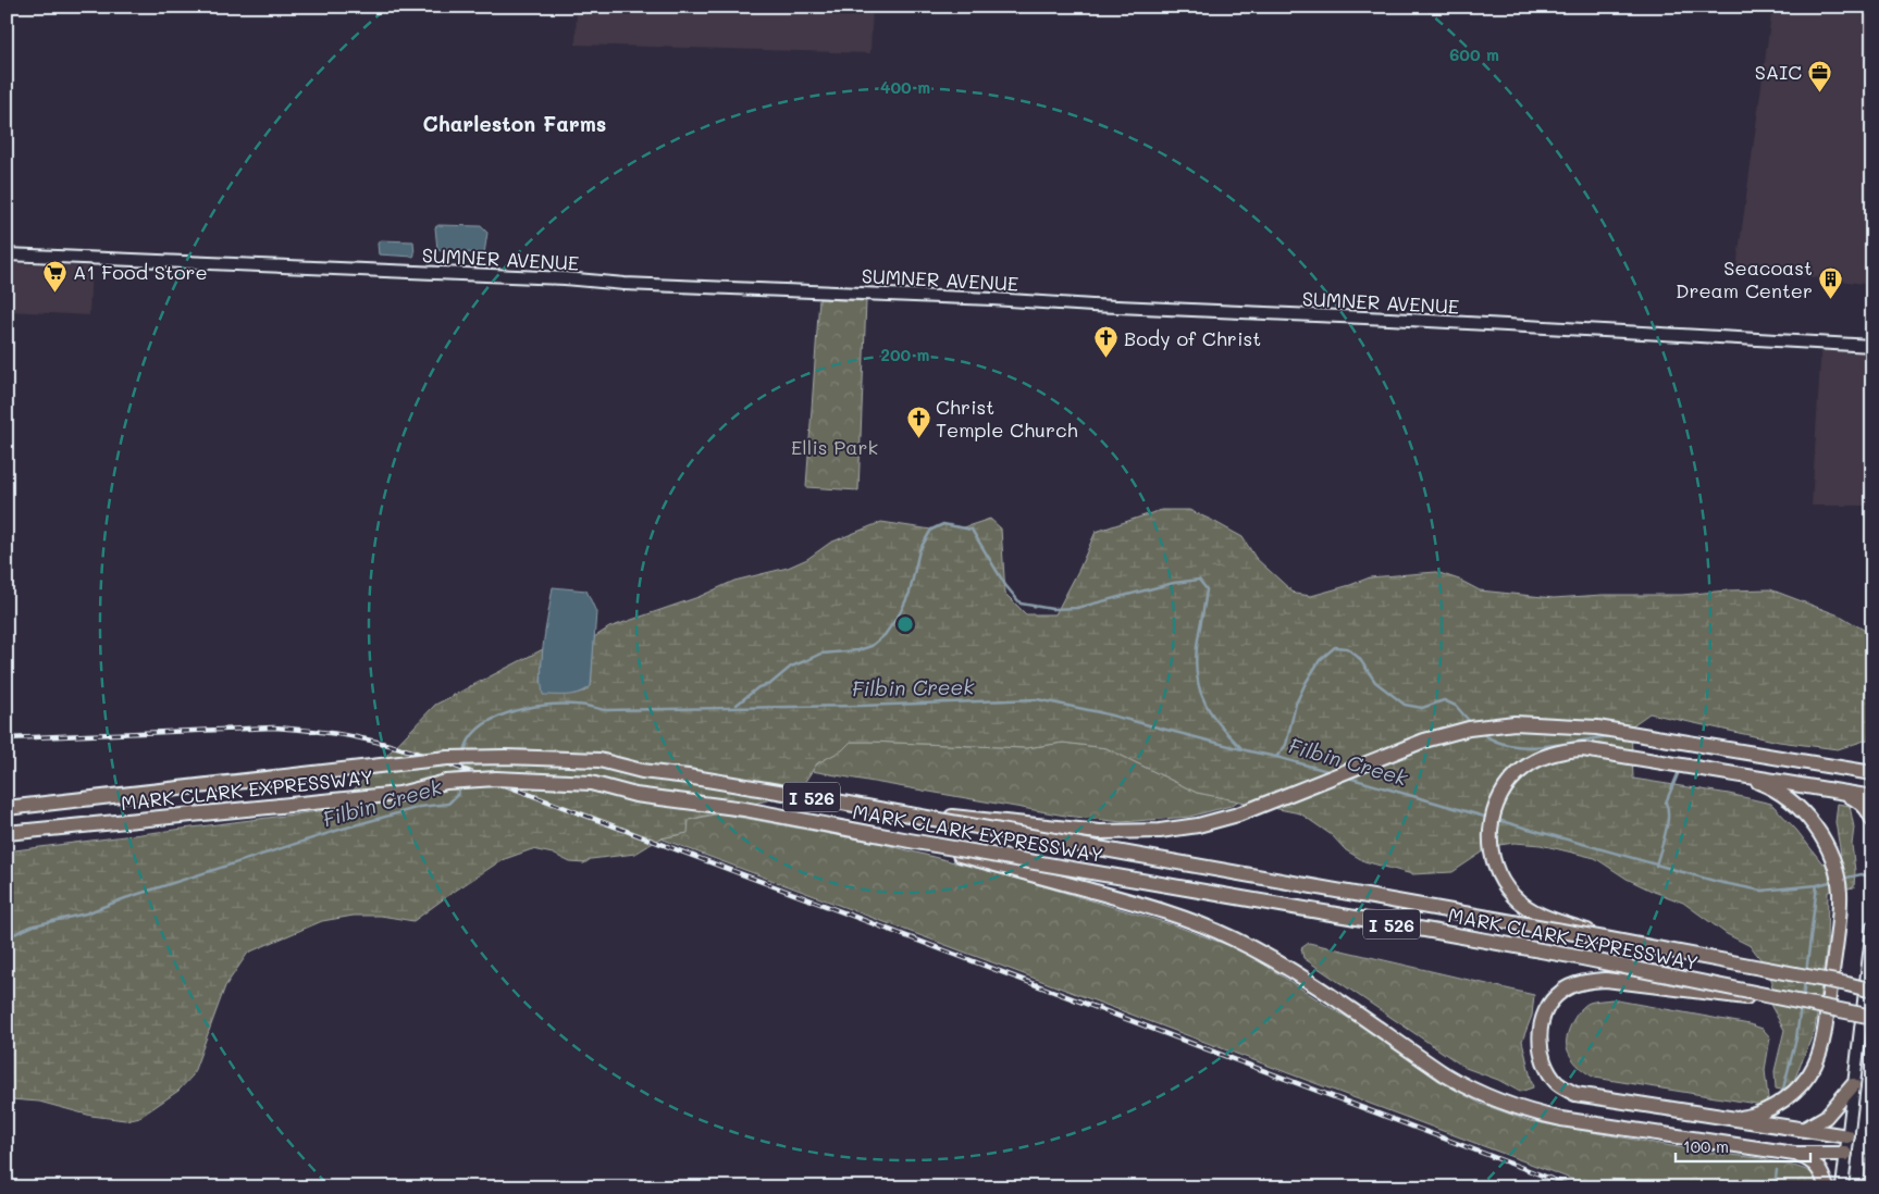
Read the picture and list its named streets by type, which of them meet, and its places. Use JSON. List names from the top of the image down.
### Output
{
  "streets": {
    "highway": ["MARK CLARK EXPRESSWAY", "I 526"],
    "street": ["SUMNER AVENUE"]
  },
  "districts": ["Charleston Farms"],
  "water": ["Filbin Creek"],
  "parks": ["Ellis Park"],
  "places": {
    "office": ["SAIC"],
    "supermarket": ["A1 Food Store"],
    "building": ["Seacoast Dream Center"],
    "church": ["Body of Christ", "Christ Temple Church"]
  },
  "scale_bar": "100 m",
  "rings": ["600 m", "400 m", "200 m"]
}
